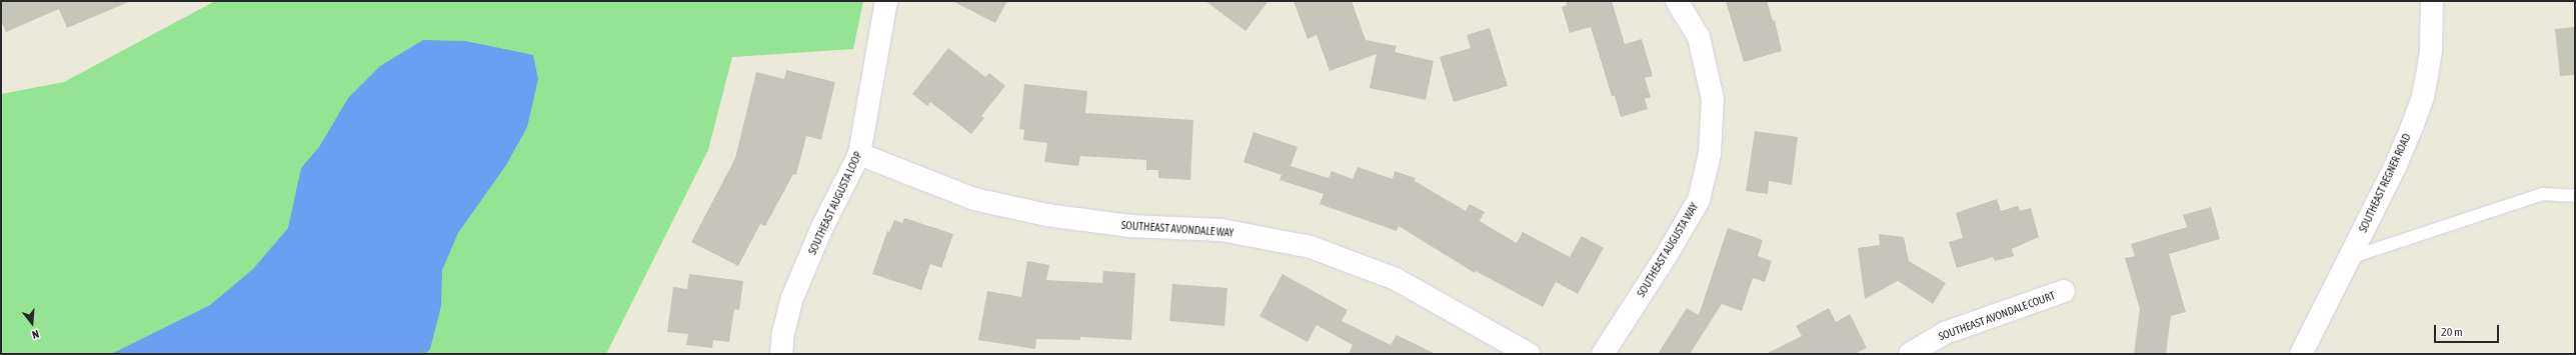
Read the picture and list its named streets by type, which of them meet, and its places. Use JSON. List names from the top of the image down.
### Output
{
  "streets": {
    "street": [
      "SOUTHEAST REGNER ROAD",
      "SOUTHEAST AUGUSTA LOOP",
      "SOUTHEAST AVONDALE WAY",
      "SOUTHEAST AUGUSTA WAY",
      "SOUTHEAST AVONDALE COURT"
    ]
  },
  "crossings": [
    ["SOUTHEAST AUGUSTA LOOP", "SOUTHEAST AVONDALE WAY"]
  ],
  "scale_bar": "20 m",
  "north": "bottom"
}
